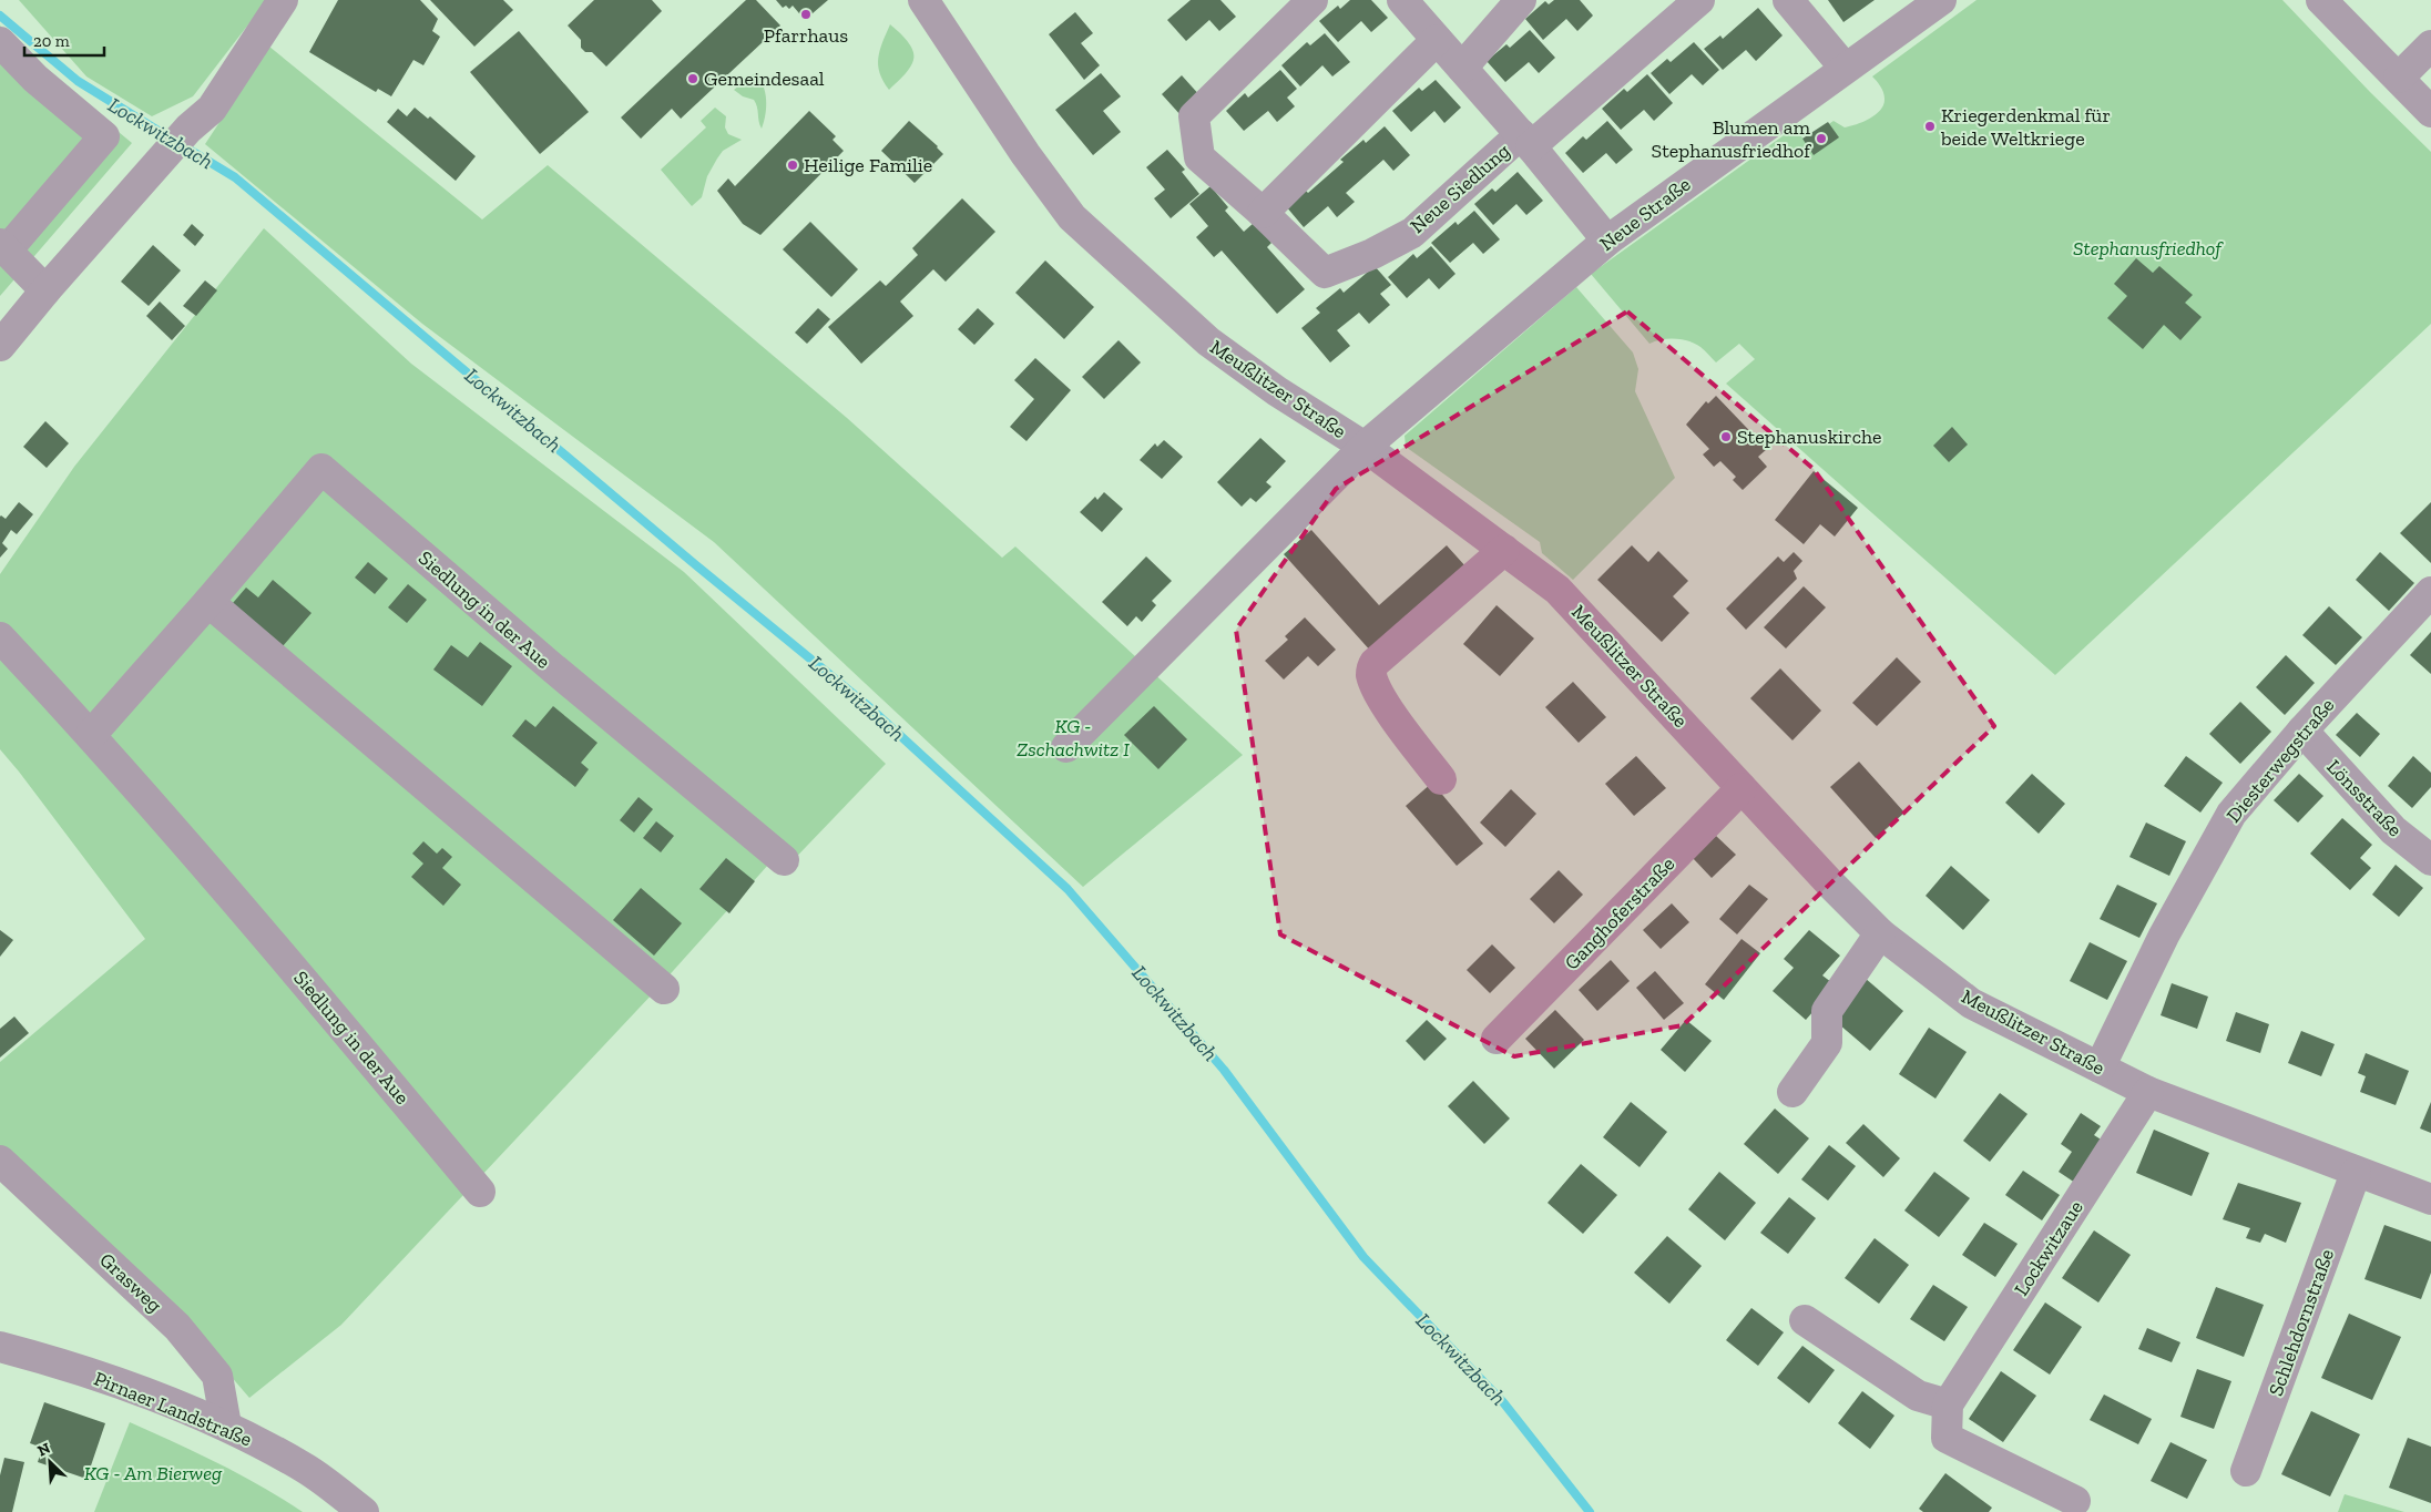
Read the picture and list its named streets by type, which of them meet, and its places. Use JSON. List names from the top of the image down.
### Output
{
  "streets": {
    "street": [
      "Neue Siedlung",
      "Neue Straße",
      "Meußlitzer Straße",
      "Siedlung in der Aue",
      "Diesterwegstraße",
      "Lönsstraße",
      "Ganghoferstraße",
      "Lockwitzaue",
      "Grasweg",
      "Schlehdornstraße",
      "Pirnaer Landstraße"
    ]
  },
  "crossings": [
    ["Neue Siedlung", "Neue Straße"],
    ["Neue Straße", "Meußlitzer Straße"],
    ["Meußlitzer Straße", "Diesterwegstraße"],
    ["Meußlitzer Straße", "Ganghoferstraße"],
    ["Meußlitzer Straße", "Lockwitzaue"],
    ["Meußlitzer Straße", "Schlehdornstraße"],
    ["Diesterwegstraße", "Lönsstraße"],
    ["Grasweg", "Pirnaer Landstraße"]
  ],
  "water": ["Lockwitzbach"],
  "parks": ["Stephanusfriedhof", "KG - Zschachwitz I", "KG - Am Bierweg"],
  "places": [
    "Pfarrhaus",
    "Gemeindesaal",
    "Kriegerdenkmal für beide Weltkriege",
    "Blumen am Stephanusfriedhof",
    "Heilige Familie",
    "Stephanuskirche"
  ],
  "scale_bar": "20 m",
  "north": "top left"
}
